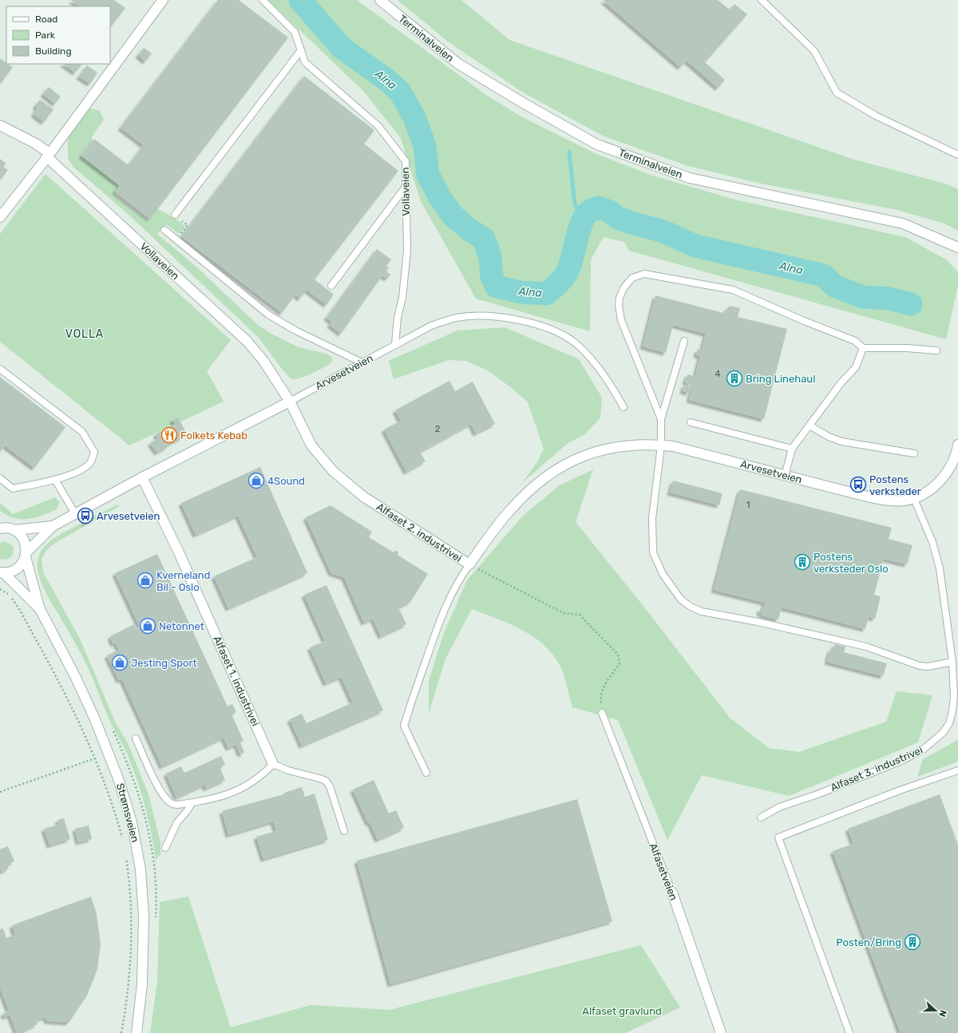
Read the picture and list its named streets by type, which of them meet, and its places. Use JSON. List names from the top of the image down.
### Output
{
  "streets": {
    "street": [
      "Terminalveien",
      "Vollaveien",
      "Arvesetveien",
      "Alfaset 2. industrivei",
      "Alfaset 1. industrivei",
      "Strømsveien",
      "Alfasetveien"
    ],
    "lane": ["Alfaset 3. industrivei"]
  },
  "crossings": [
    ["Vollaveien", "Arvesetveien"],
    ["Vollaveien", "Alfaset 2. industrivei"],
    ["Arvesetveien", "Alfaset 2. industrivei"],
    ["Arvesetveien", "Alfaset 1. industrivei"],
    ["Arvesetveien", "Alfaset 3. industrivei"],
    ["Arvesetveien", "Strømsveien"]
  ],
  "districts": ["VOLLA"],
  "water": ["Alna"],
  "parks": ["Alfaset gravlund"],
  "places": {
    "building": ["Bring Linehaul", "Postens verksteder Oslo", "Posten/Bring"],
    "restaurant": ["Folkets Kebab"],
    "shop": [
      "4Sound",
      "Kverneland Bil - Oslo",
      "Netonnet",
      "Jesting Sport"
    ],
    "bus stop": ["Postens verksteder", "Arvesetveien"]
  },
  "house_numbers": ["4", "2", "1"],
  "legend": ["Road", "Park", "Building"],
  "north": "right"
}
